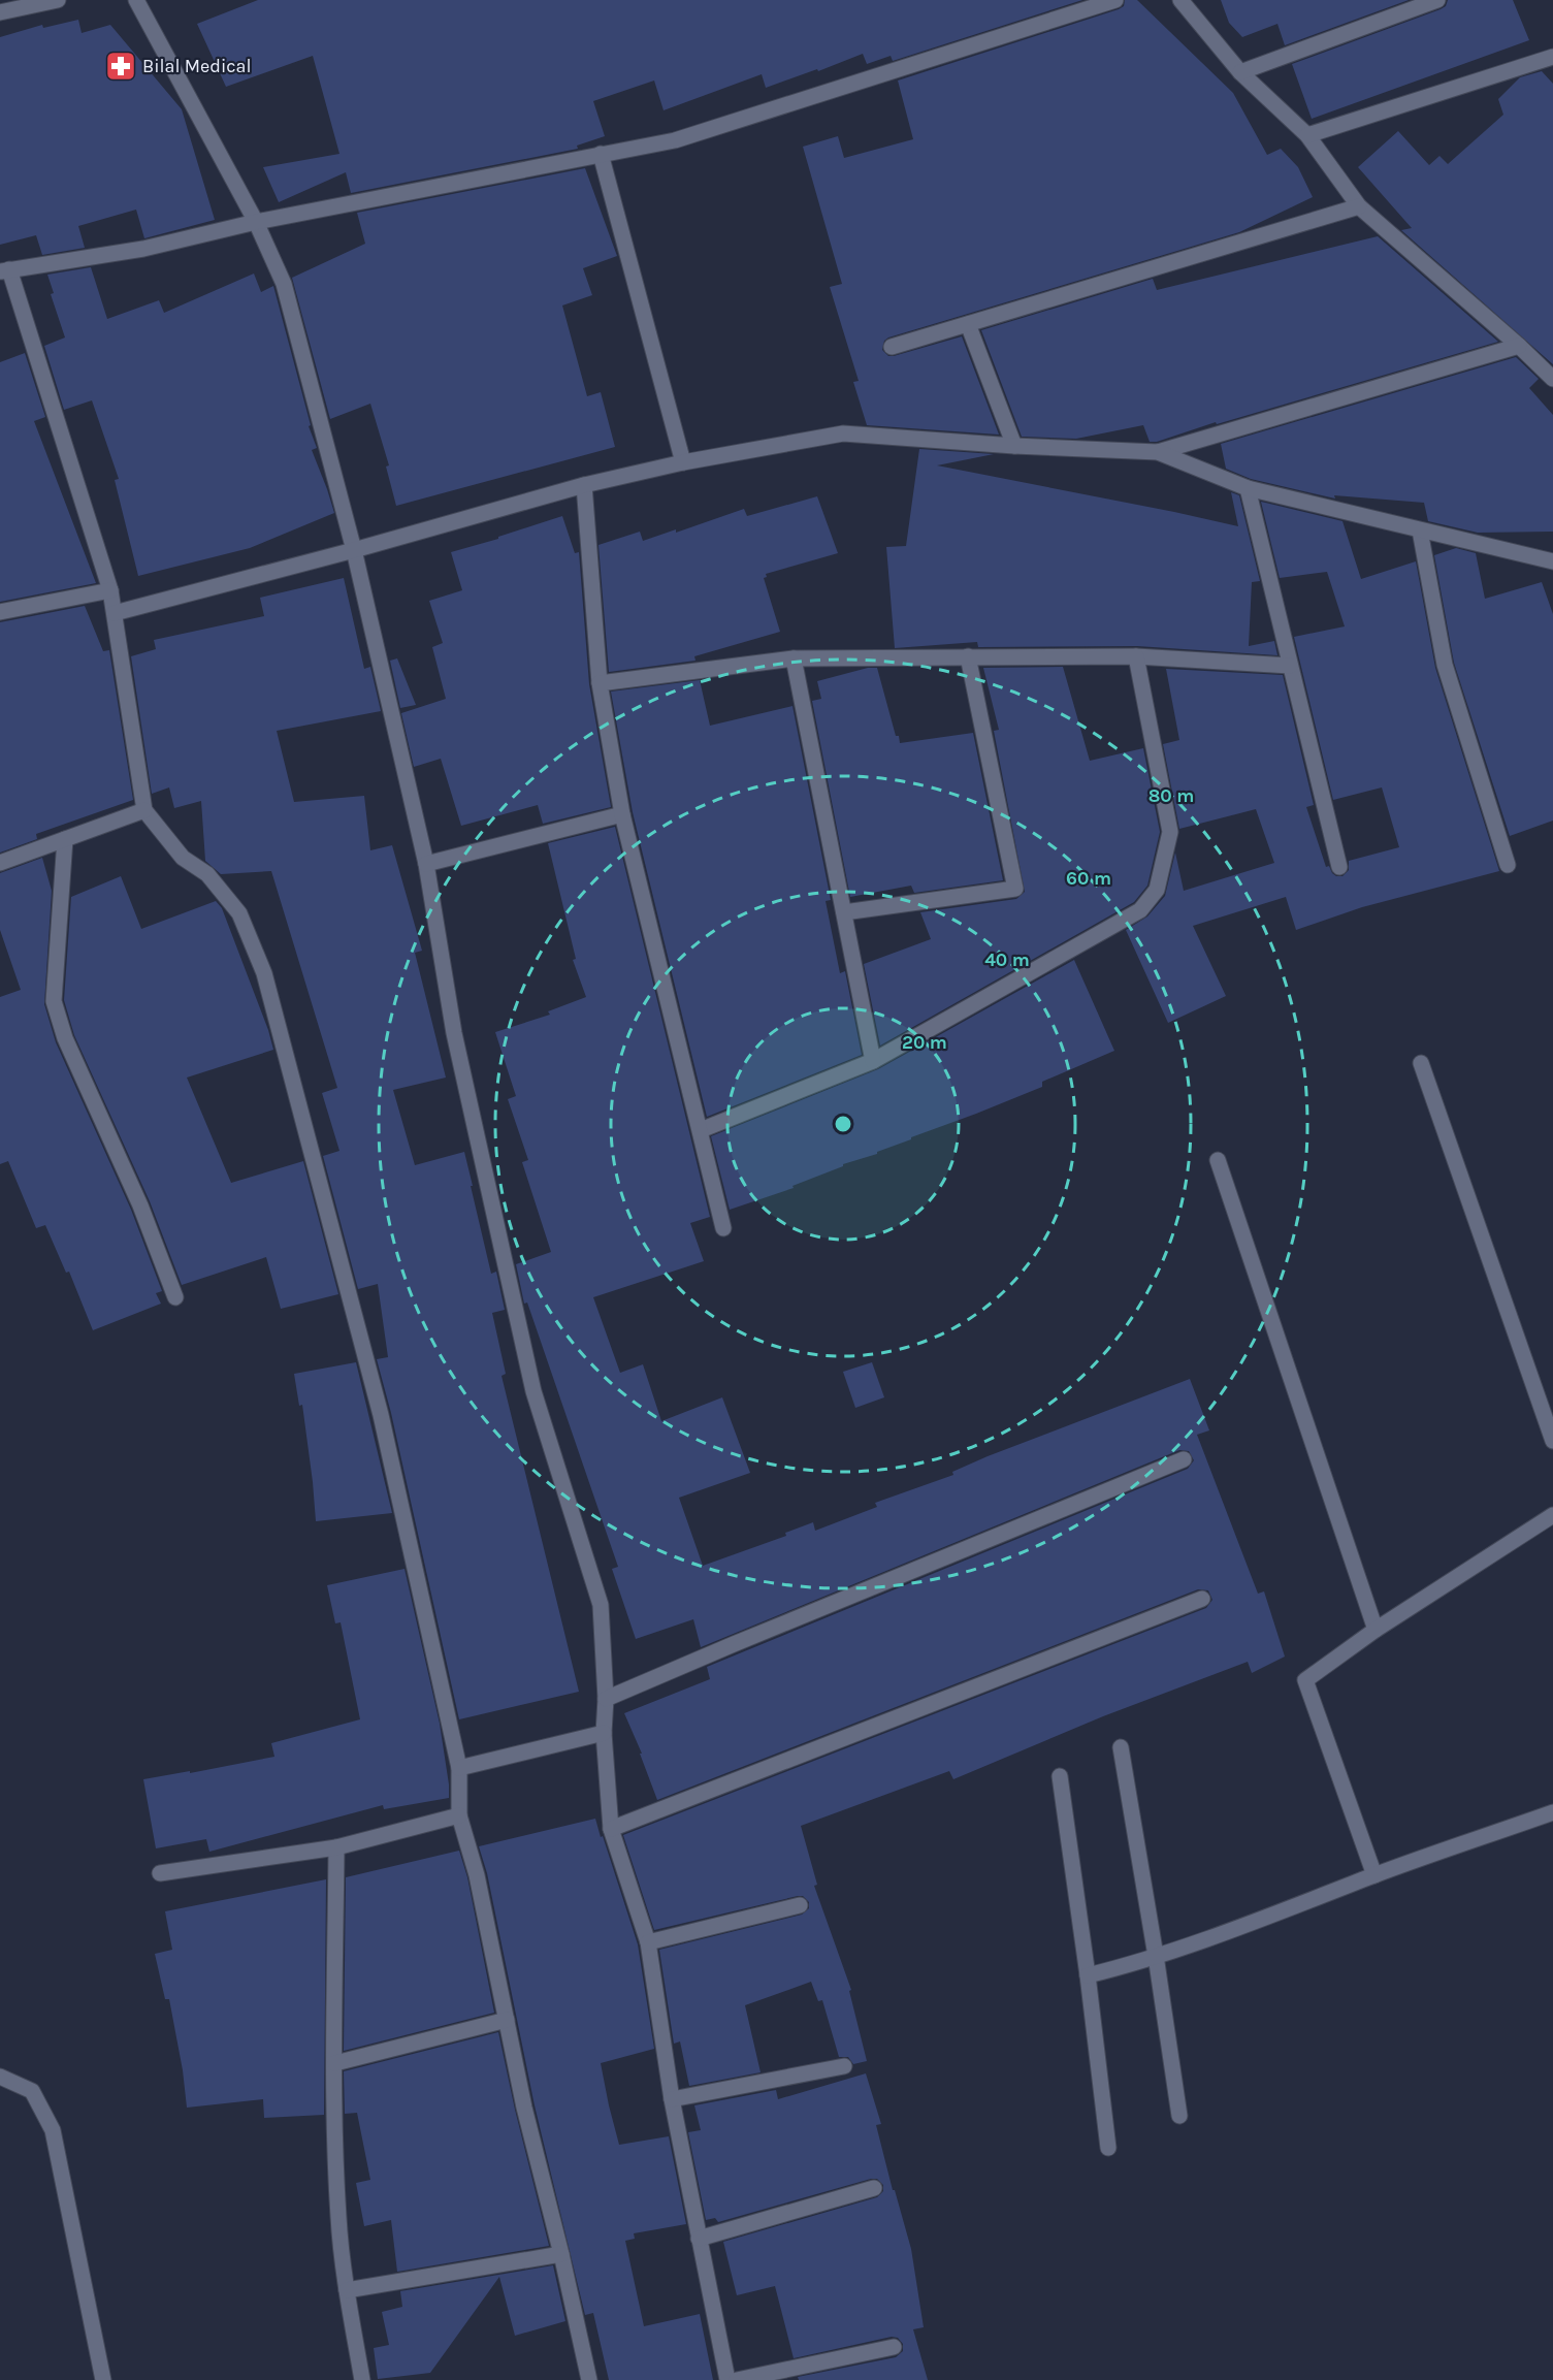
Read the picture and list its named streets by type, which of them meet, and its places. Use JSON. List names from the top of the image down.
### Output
{
  "places": {
    "pharmacy": ["Bilal Medical"]
  },
  "rings": [
    "80 m",
    "60 m",
    "40 m",
    "20 m"
  ]
}
